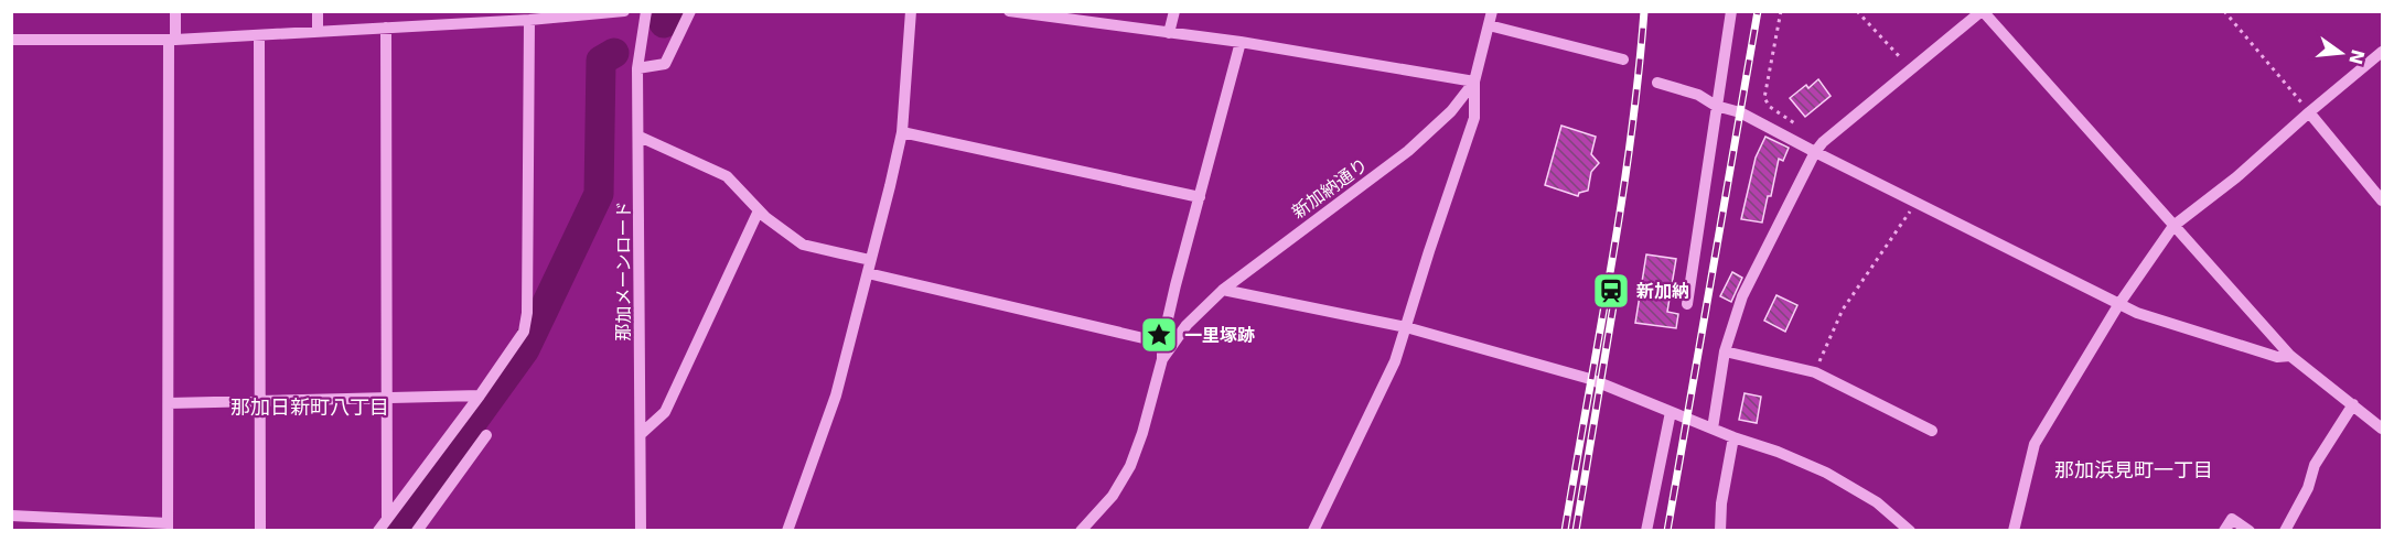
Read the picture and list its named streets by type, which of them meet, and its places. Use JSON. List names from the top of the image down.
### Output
{
  "streets": {
    "street": ["新加納通り", "那加メーンロード"]
  },
  "districts": ["那加日新町八丁目", "那加浜見町一丁目"],
  "places": {
    "station": ["新加納"],
    "place": ["一里塚跡"]
  },
  "north": "right"
}
